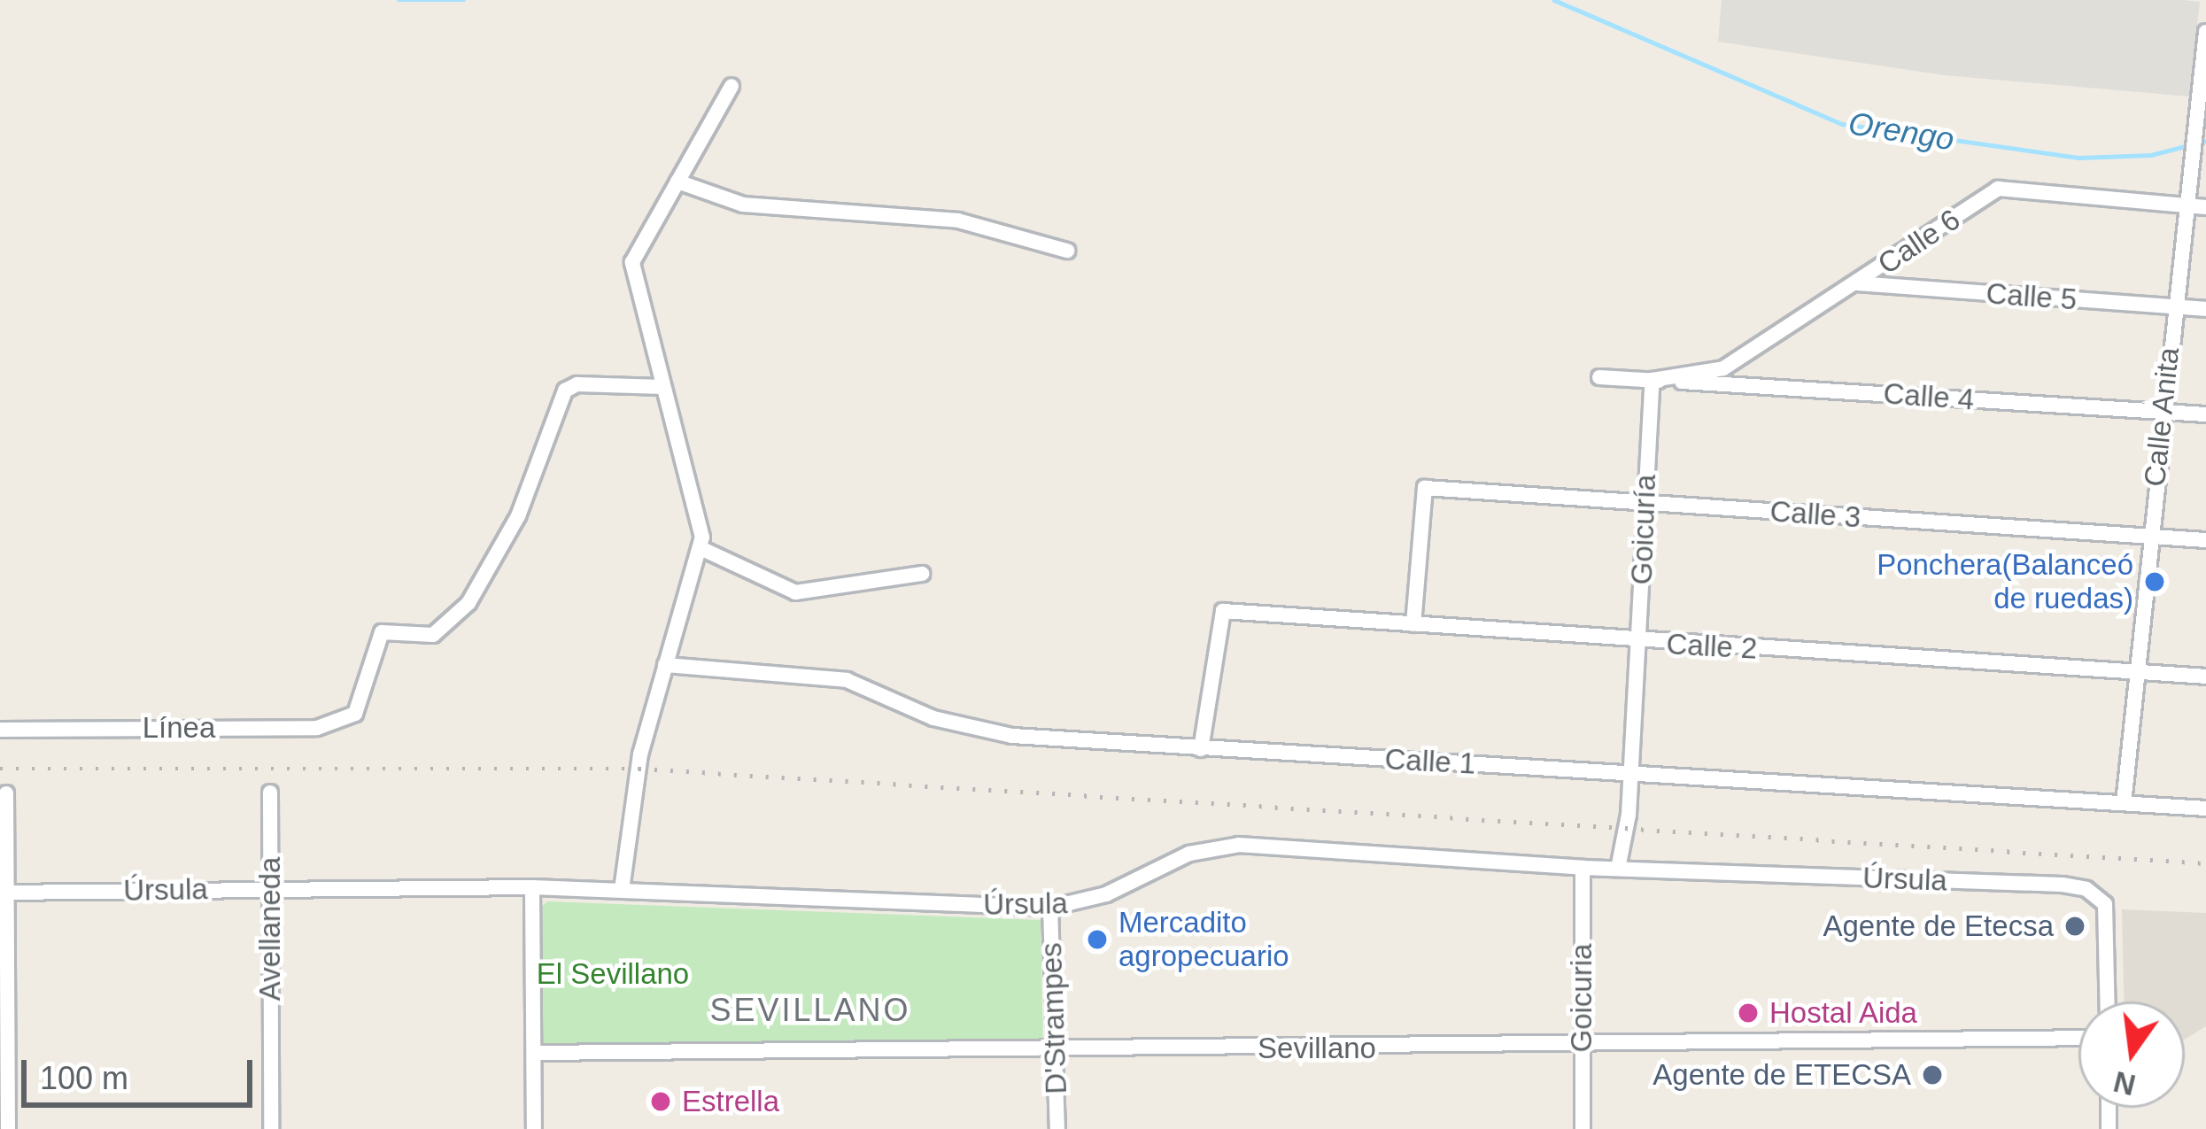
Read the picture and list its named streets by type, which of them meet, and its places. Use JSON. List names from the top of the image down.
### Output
{
  "streets": {
    "street": [
      "Calle 6",
      "Calle 5",
      "Calle 4",
      "Calle Anita",
      "Calle 3",
      "Goicuría",
      "Calle 2",
      "Línea",
      "Calle 1",
      "Úrsula",
      "Avellaneda",
      "Goicuria",
      "D'Strampes",
      "Sevillano"
    ]
  },
  "crossings": [
    ["Calle 6", "Calle 5"],
    ["Calle 6", "Calle 4"],
    ["Calle 6", "Calle Anita"],
    ["Calle 6", "Goicuría"],
    ["Calle 5", "Calle Anita"],
    ["Calle 4", "Calle Anita"],
    ["Calle 4", "Goicuría"],
    ["Calle Anita", "Calle 3"],
    ["Calle Anita", "Calle 2"],
    ["Calle Anita", "Calle 1"],
    ["Calle 3", "Goicuría"],
    ["Calle 3", "Calle 2"],
    ["Goicuría", "Calle 2"],
    ["Goicuría", "Calle 1"],
    ["Goicuría", "Úrsula"],
    ["Calle 2", "Calle 1"],
    ["Úrsula", "Avellaneda"],
    ["Úrsula", "Goicuria"],
    ["Úrsula", "D'Strampes"],
    ["Goicuria", "Sevillano"],
    ["D'Strampes", "Sevillano"]
  ],
  "districts": ["SEVILLANO"],
  "water": ["Orengo"],
  "parks": ["El Sevillano"],
  "places": [
    "Ponchera(Balanceó de ruedas)",
    "Agente de Etecsa",
    "Mercadito agropecuario",
    "Hostal Aida",
    "Agente de ETECSA",
    "Estrella"
  ],
  "scale_bar": "100 m",
  "north": "bottom"
}
